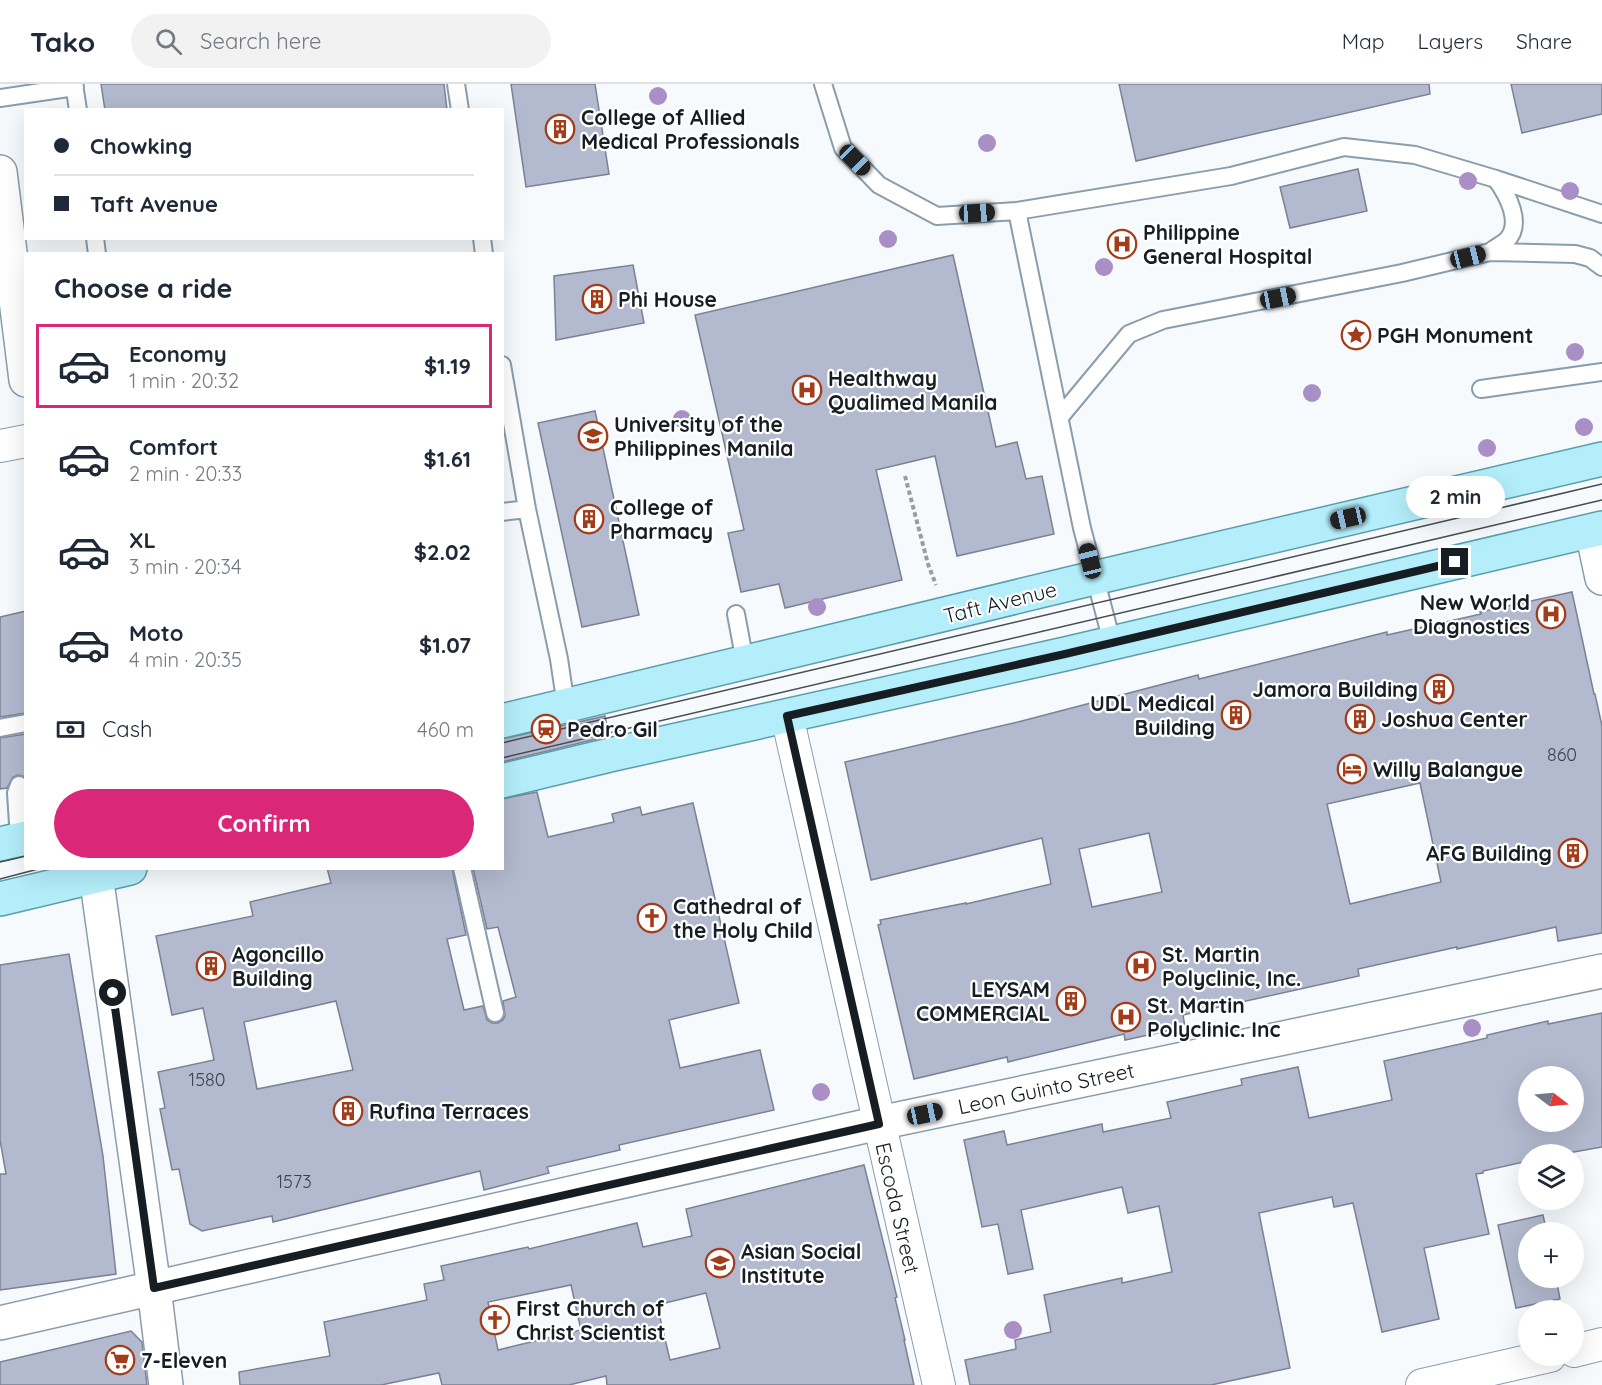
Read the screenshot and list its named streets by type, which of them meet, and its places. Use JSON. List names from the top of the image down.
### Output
{
  "streets": {
    "main road": ["Taft Avenue"],
    "street": ["Leon Guinto Street", "Escoda Street"]
  },
  "crossings": [
    ["Leon Guinto Street", "Escoda Street"]
  ],
  "places": {
    "building": [
      "College of Allied Medical Professionals",
      "Phi House",
      "College of Pharmacy",
      "Jamora Building",
      "UDL Medical Building",
      "Joshua Center",
      "AFG Building",
      "Agoncillo Building",
      "LEYSAM COMMERCIAL",
      "Rufina Terraces"
    ],
    "hospital": [
      "Philippine General Hospital",
      "Healthway Qualimed Manila",
      "New World Diagnostics",
      "St. Martin Polyclinic, Inc.",
      "St. Martin Polyclinic. Inc"
    ],
    "place": ["PGH Monument"],
    "school or university": ["University of the Philippines Manila", "Asian Social Institute"],
    "station": ["Pedro Gil"],
    "hotel": ["Willy Balangue"],
    "church": ["Cathedral of the Holy Child", "First Church of Christ Scientist"],
    "supermarket": ["7-Eleven"]
  },
  "house_numbers": ["860", "1580", "1573"],
  "north": "right",
  "page": {
    "header": "Tako",
    "search": "Search here",
    "nav": ["Map", "Layers", "Share"],
    "banner": ["Chowking", "Taft Avenue"],
    "heading": "Choose a ride",
    "list": [
      {
        "name": "Economy",
        "note": "1 min · 20:32",
        "value": "$1.19"
      },
      {
        "name": "Comfort",
        "note": "2 min · 20:33",
        "value": "$1.61"
      },
      {
        "name": "XL",
        "note": "3 min · 20:34",
        "value": "$2.02"
      },
      {
        "name": "Moto",
        "note": "4 min · 20:35",
        "value": "$1.07"
      }
    ],
    "bubble": "2 min",
    "pay": ["Cash", "460 m"],
    "buttons": "Confirm",
    "map_buttons": ["+", "−"]
  }
}
